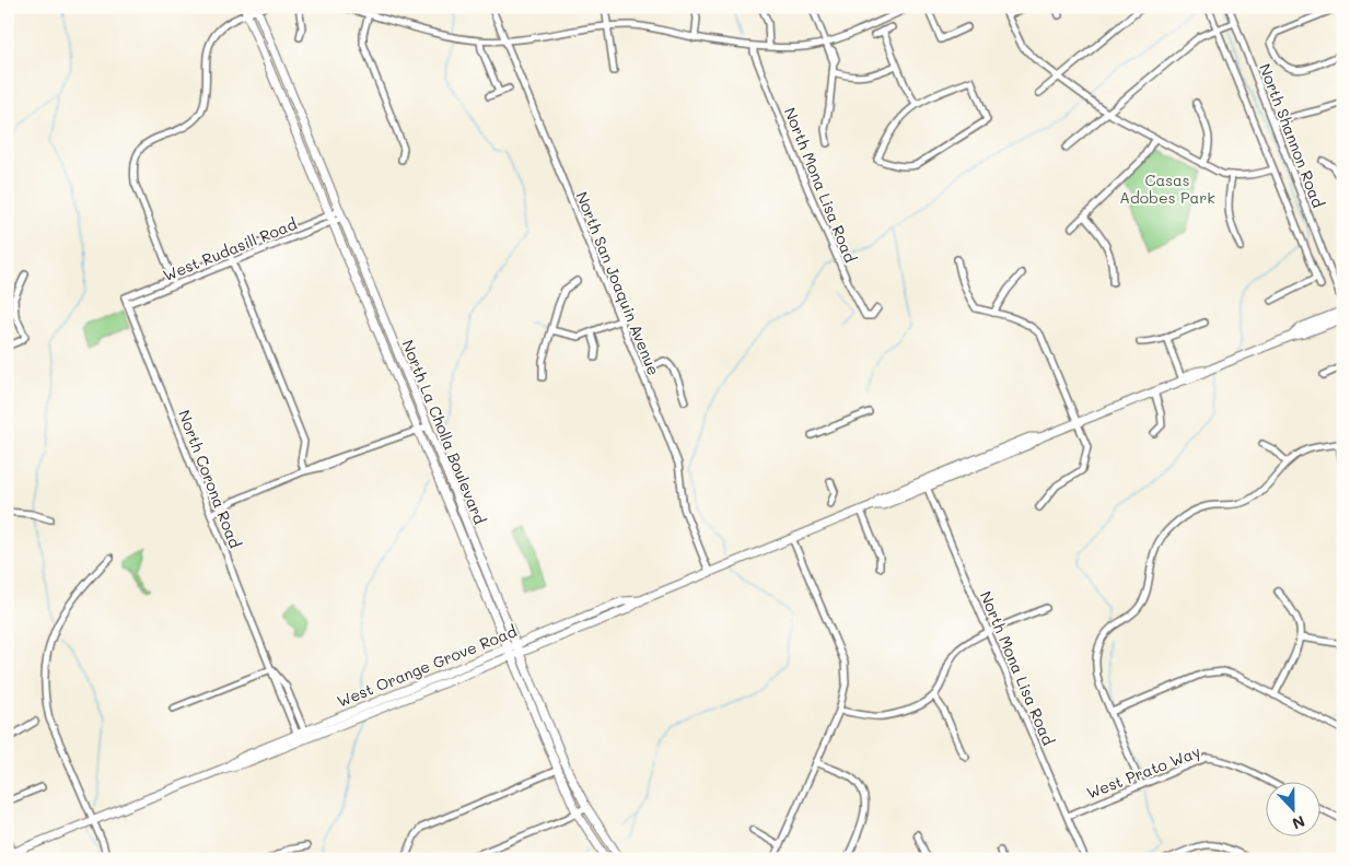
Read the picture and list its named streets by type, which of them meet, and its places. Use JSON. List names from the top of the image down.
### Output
{
  "streets": {
    "main road": ["North La Cholla Boulevard", "West Orange Grove Road"],
    "street": [
      "North Shannon Road",
      "North Mona Lisa Road",
      "West Rudasill Road",
      "North San Joaquin Avenue",
      "North Corona Road",
      "West Prato Way"
    ]
  },
  "crossings": [
    ["North Mona Lisa Road", "West Orange Grove Road"],
    ["North Mona Lisa Road", "West Prato Way"],
    ["West Rudasill Road", "North La Cholla Boulevard"],
    ["West Rudasill Road", "North Corona Road"],
    ["North San Joaquin Avenue", "West Orange Grove Road"],
    ["North La Cholla Boulevard", "West Orange Grove Road"],
    ["North Corona Road", "West Orange Grove Road"]
  ],
  "parks": ["Casas Adobes Park"],
  "north": "bottom"
}
